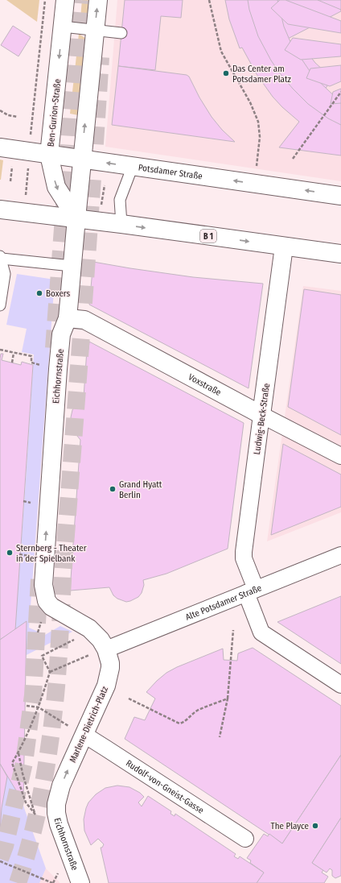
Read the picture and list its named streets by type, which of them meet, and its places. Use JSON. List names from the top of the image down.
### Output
{
  "streets": {
    "main road": [
      "Ben-Gurion-Straße",
      "Potsdamer Straße",
      "B 1",
      "Eichhornstraße",
      "Voxstraße",
      "Ludwig-Beck-Straße",
      "Marlene-Dietrich-Platz"
    ],
    "street": ["Alte Potsdamer Straße", "Rudolf-von-Gneist-Gasse"]
  },
  "crossings": [
    ["Ben-Gurion-Straße", "Potsdamer Straße"],
    ["Ben-Gurion-Straße", "B 1"],
    ["Ben-Gurion-Straße", "Eichhornstraße"],
    ["Potsdamer Straße", "Eichhornstraße"],
    ["B 1", "Eichhornstraße"],
    ["B 1", "Ludwig-Beck-Straße"],
    ["Eichhornstraße", "Voxstraße"],
    ["Eichhornstraße", "Marlene-Dietrich-Platz"],
    ["Voxstraße", "Ludwig-Beck-Straße"],
    ["Ludwig-Beck-Straße", "Alte Potsdamer Straße"],
    ["Alte Potsdamer Straße", "Marlene-Dietrich-Platz"],
    ["Marlene-Dietrich-Platz", "Rudolf-von-Gneist-Gasse"]
  ],
  "one_way": ["Eichhornstraße"],
  "places": [
    "Das Center am Potsdamer Platz",
    "Boxers",
    "Grand Hyatt Berlin",
    "Sternberg - Theater in der Spielbank",
    "The Playce"
  ]
}
